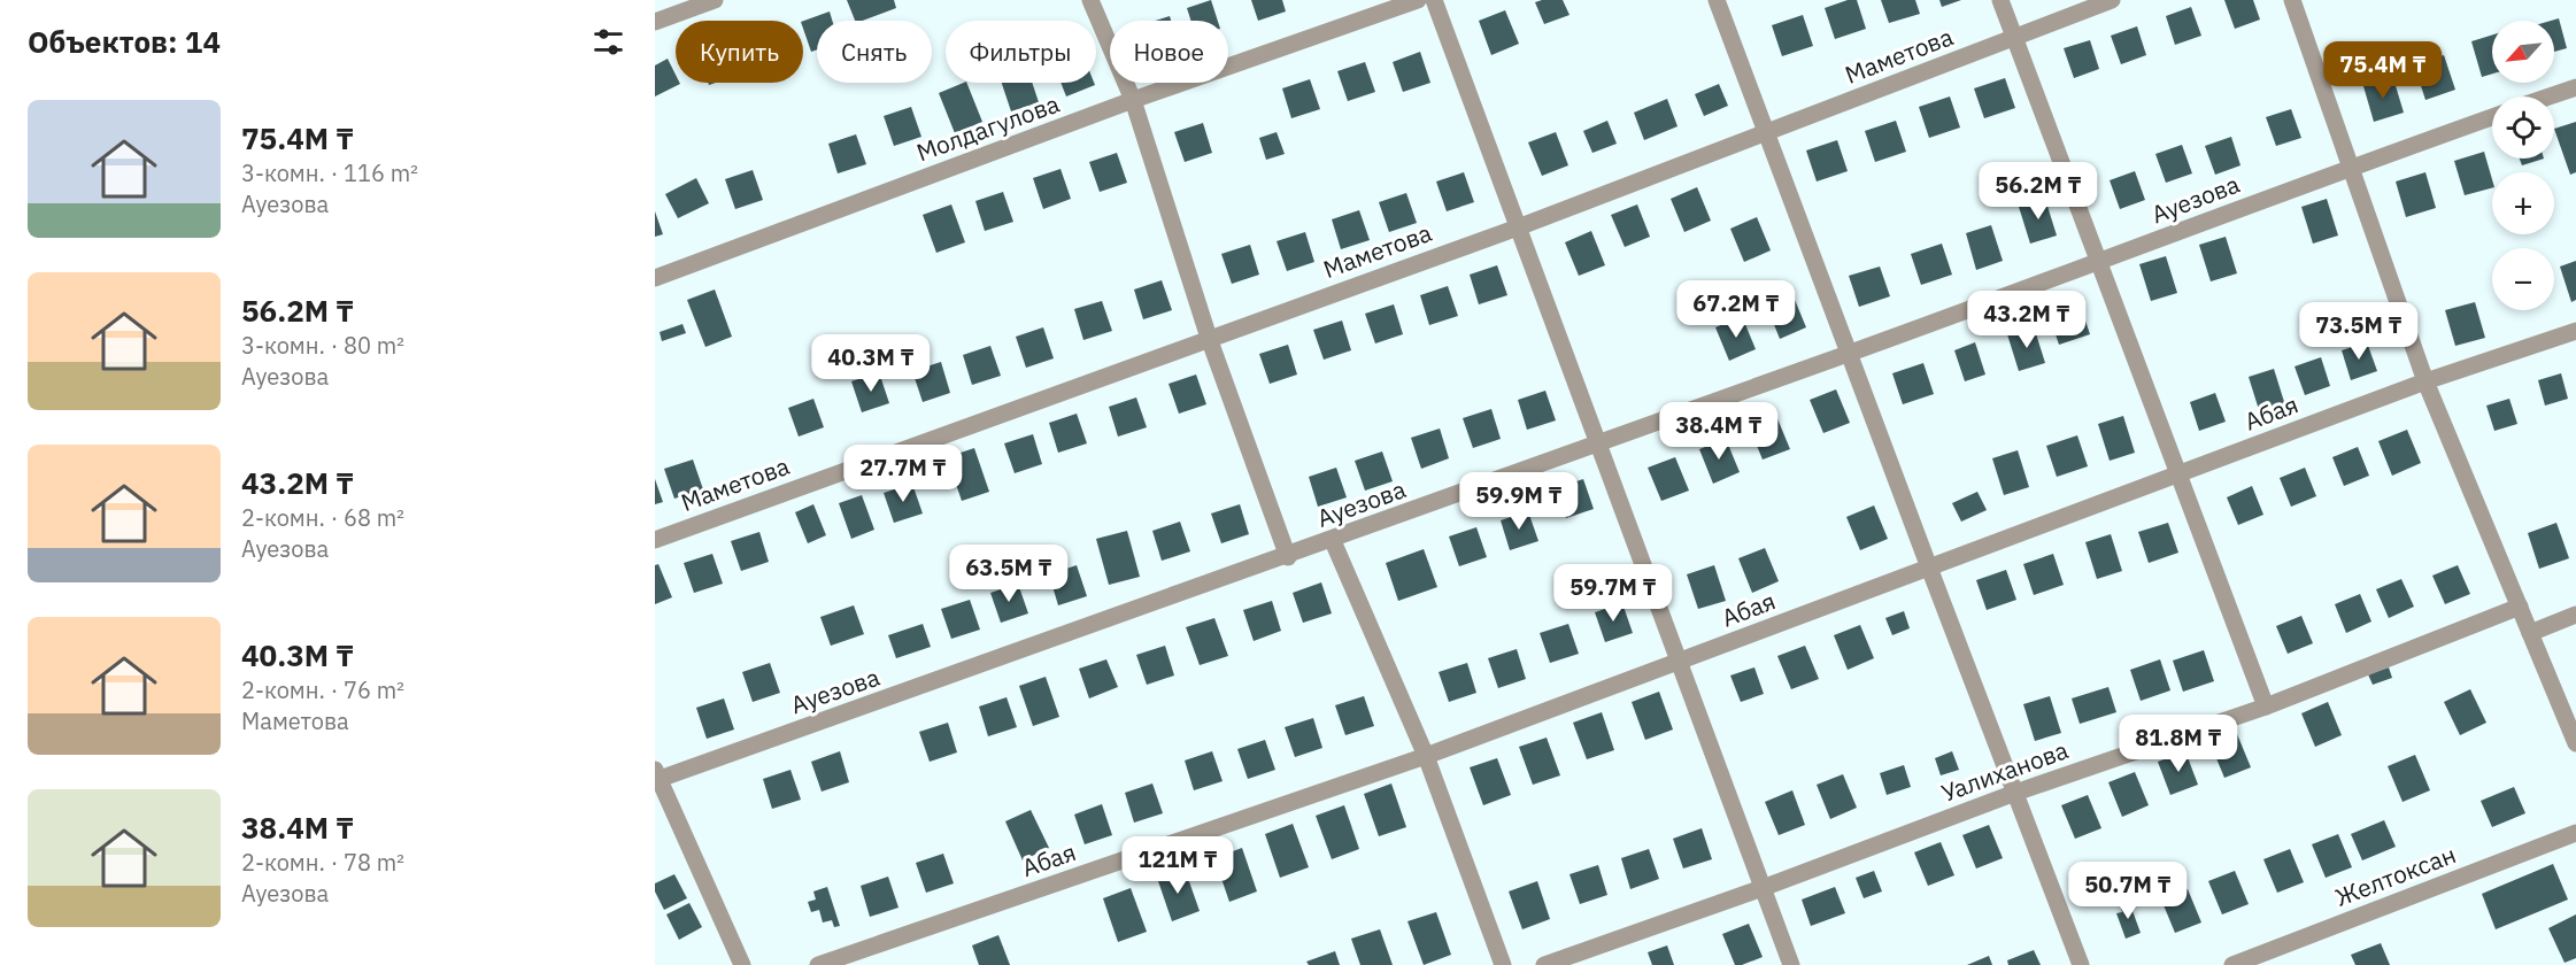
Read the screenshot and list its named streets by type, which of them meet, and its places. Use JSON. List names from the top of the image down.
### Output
{
  "streets": {
    "street": [
      "Маметова",
      "Молдагулова",
      "Ауезова",
      "Абая",
      "Уалиханова",
      "Желтоксан"
    ]
  },
  "north": "bottom left",
  "page": {
    "heading": "Объектов: 14",
    "map_buttons": ["+", "−"],
    "chip": [
      "Купить",
      "Снять",
      "Фильтры",
      "Новое"
    ],
    "price": [
      "75.4M ₸",
      "56.2M ₸",
      "67.2M ₸",
      "43.2M ₸",
      "73.5M ₸",
      "40.3M ₸",
      "38.4M ₸",
      "27.7M ₸",
      "59.9M ₸",
      "63.5M ₸",
      "59.7M ₸",
      "81.8M ₸",
      "121M ₸",
      "50.7M ₸"
    ],
    "list": [
      {
        "name": "75.4M ₸",
        "note": "3-комн. · 116 m² · Ауезова"
      },
      {
        "name": "56.2M ₸",
        "note": "3-комн. · 80 m² · Ауезова"
      },
      {
        "name": "43.2M ₸",
        "note": "2-комн. · 68 m² · Ауезова"
      },
      {
        "name": "40.3M ₸",
        "note": "2-комн. · 76 m² · Маметова"
      },
      {
        "name": "38.4M ₸",
        "note": "2-комн. · 78 m² · Ауезова"
      }
    ]
  }
}
